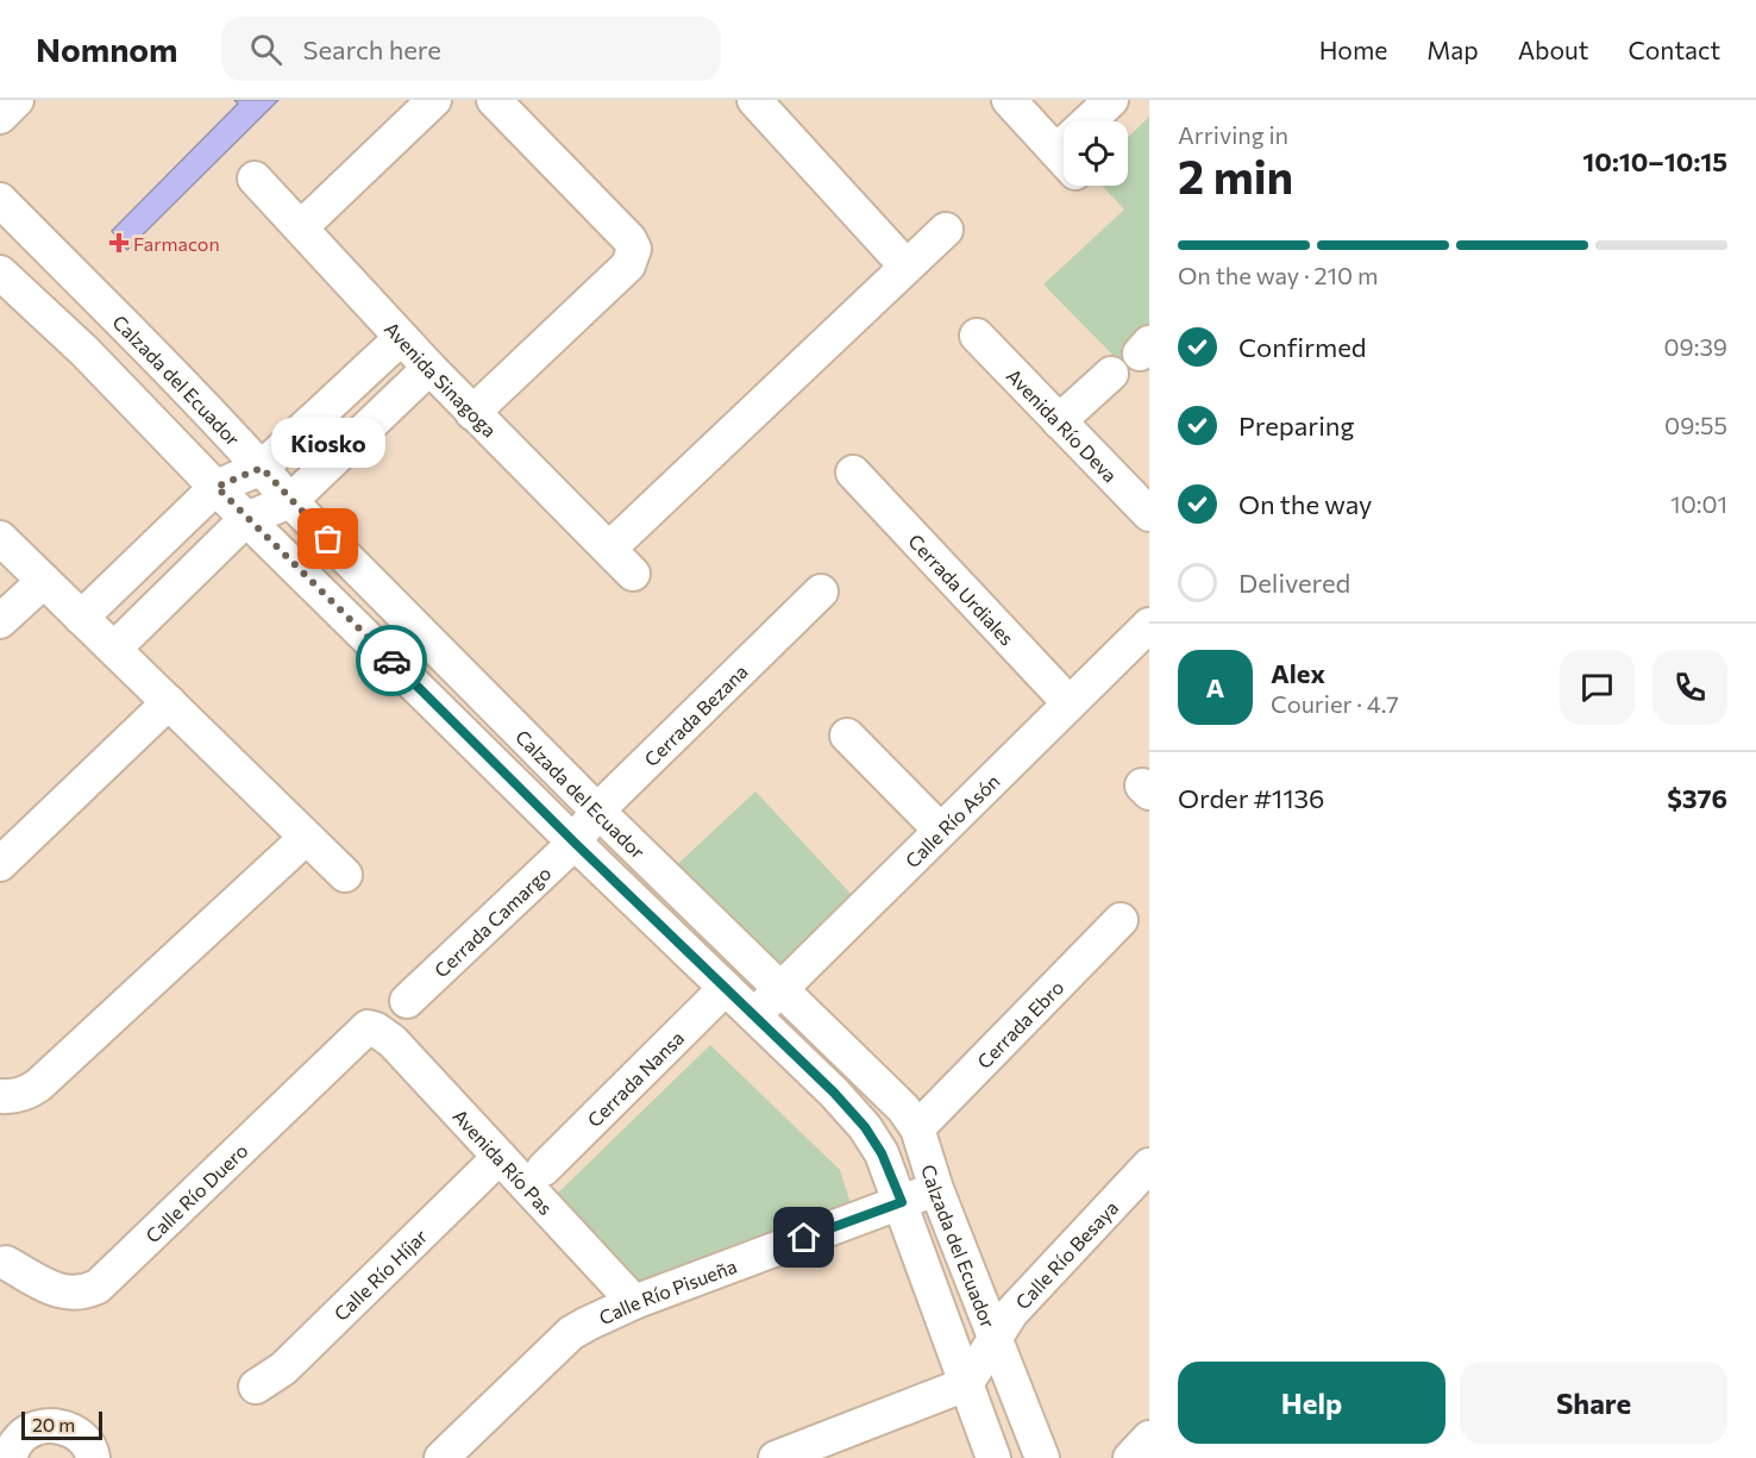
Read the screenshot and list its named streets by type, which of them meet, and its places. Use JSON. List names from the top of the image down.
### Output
{
  "streets": {
    "street": [
      "Avenida Sinagoga",
      "Calzada del Ecuador",
      "Avenida Río Deva",
      "Cerrada Urdiales",
      "Cerrada Bezana",
      "Calle Río Asón",
      "Cerrada Camargo",
      "Cerrada Ebro",
      "Cerrada Nansa",
      "Avenida Río Pas",
      "Calle Río Duero",
      "Calle Río Besaya",
      "Calle Río Híjar",
      "Calle Río Pisueña"
    ]
  },
  "crossings": [
    ["Calzada del Ecuador", "Cerrada Bezana"],
    ["Calzada del Ecuador", "Calle Río Asón"],
    ["Calzada del Ecuador", "Cerrada Camargo"],
    ["Calzada del Ecuador", "Cerrada Ebro"],
    ["Calzada del Ecuador", "Cerrada Nansa"],
    ["Calzada del Ecuador", "Calle Río Besaya"],
    ["Calzada del Ecuador", "Calle Río Pisueña"],
    ["Cerrada Urdiales", "Calle Río Asón"],
    ["Cerrada Bezana", "Cerrada Camargo"],
    ["Avenida Río Pas", "Calle Río Duero"],
    ["Avenida Río Pas", "Calle Río Híjar"],
    ["Avenida Río Pas", "Calle Río Pisueña"]
  ],
  "places": {
    "health": ["Farmacon"],
    "other": ["Kiosko"]
  },
  "scale_bar": "20 m",
  "page": {
    "header": "Nomnom",
    "search": "Search here",
    "nav": [
      "Home",
      "Map",
      "About",
      "Contact"
    ],
    "heading": ["2 min", "Arriving in", "10:10–10:15"],
    "panel": [
      "Alex",
      "Courier · 4.7",
      "Order #1136",
      "$376"
    ],
    "bar": "On the way · 210 m",
    "list": [
      ["Confirmed", "09:39"],
      ["Preparing", "09:55"],
      ["On the way", "10:01"],
      "Delivered"
    ],
    "bubble": "Kiosko",
    "round": "A",
    "buttons": ["Help", "Share"],
    "scale": "20 m"
  }
}
